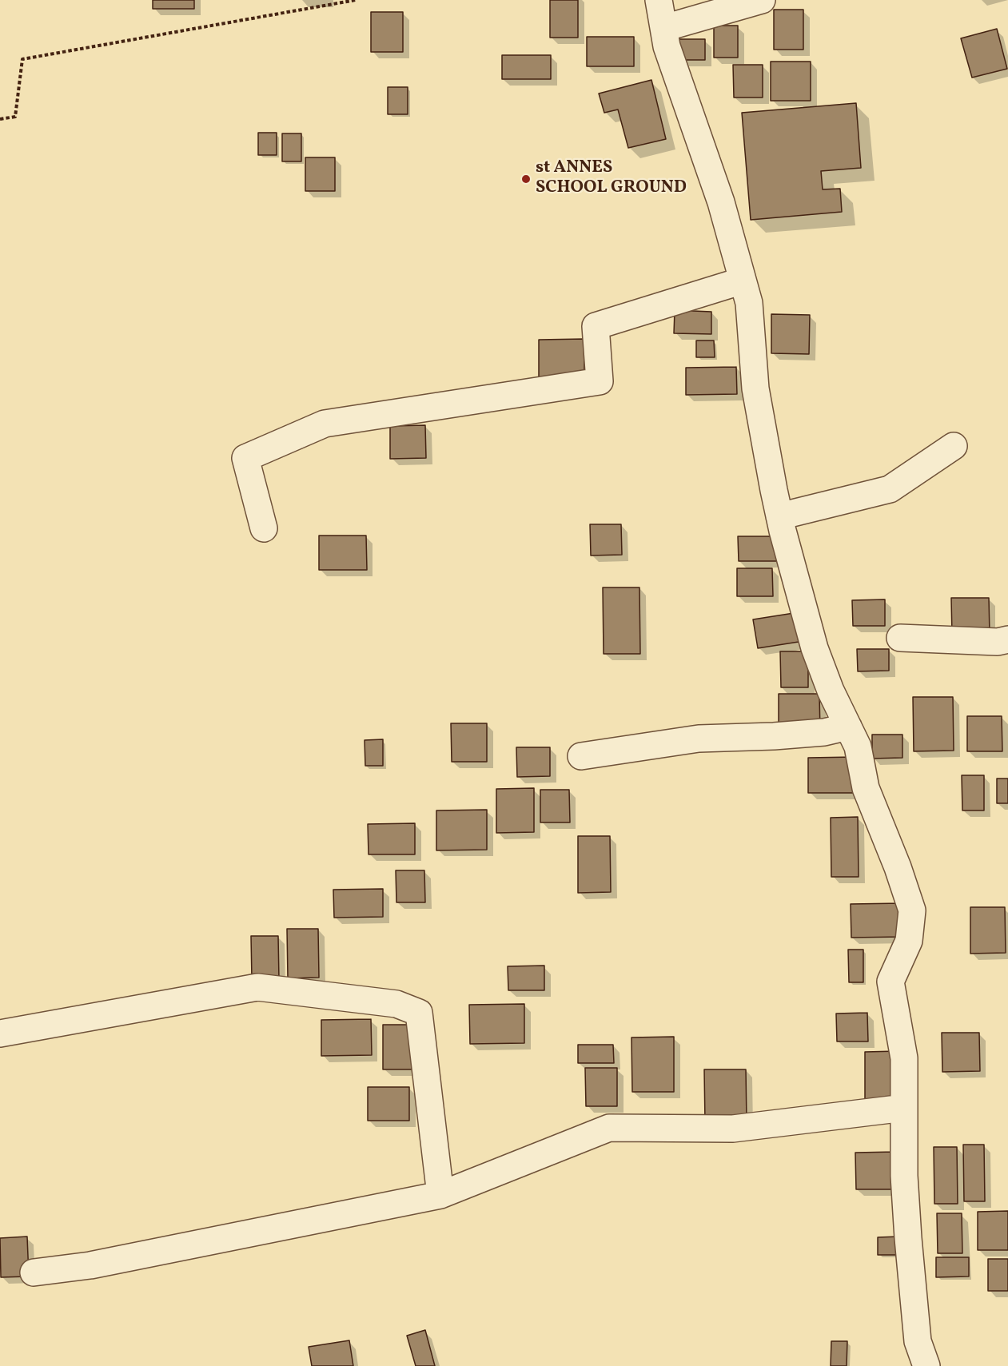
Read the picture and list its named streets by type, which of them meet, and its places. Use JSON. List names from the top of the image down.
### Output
{
  "places": ["st ANNES SCHOOL GROUND"]
}
